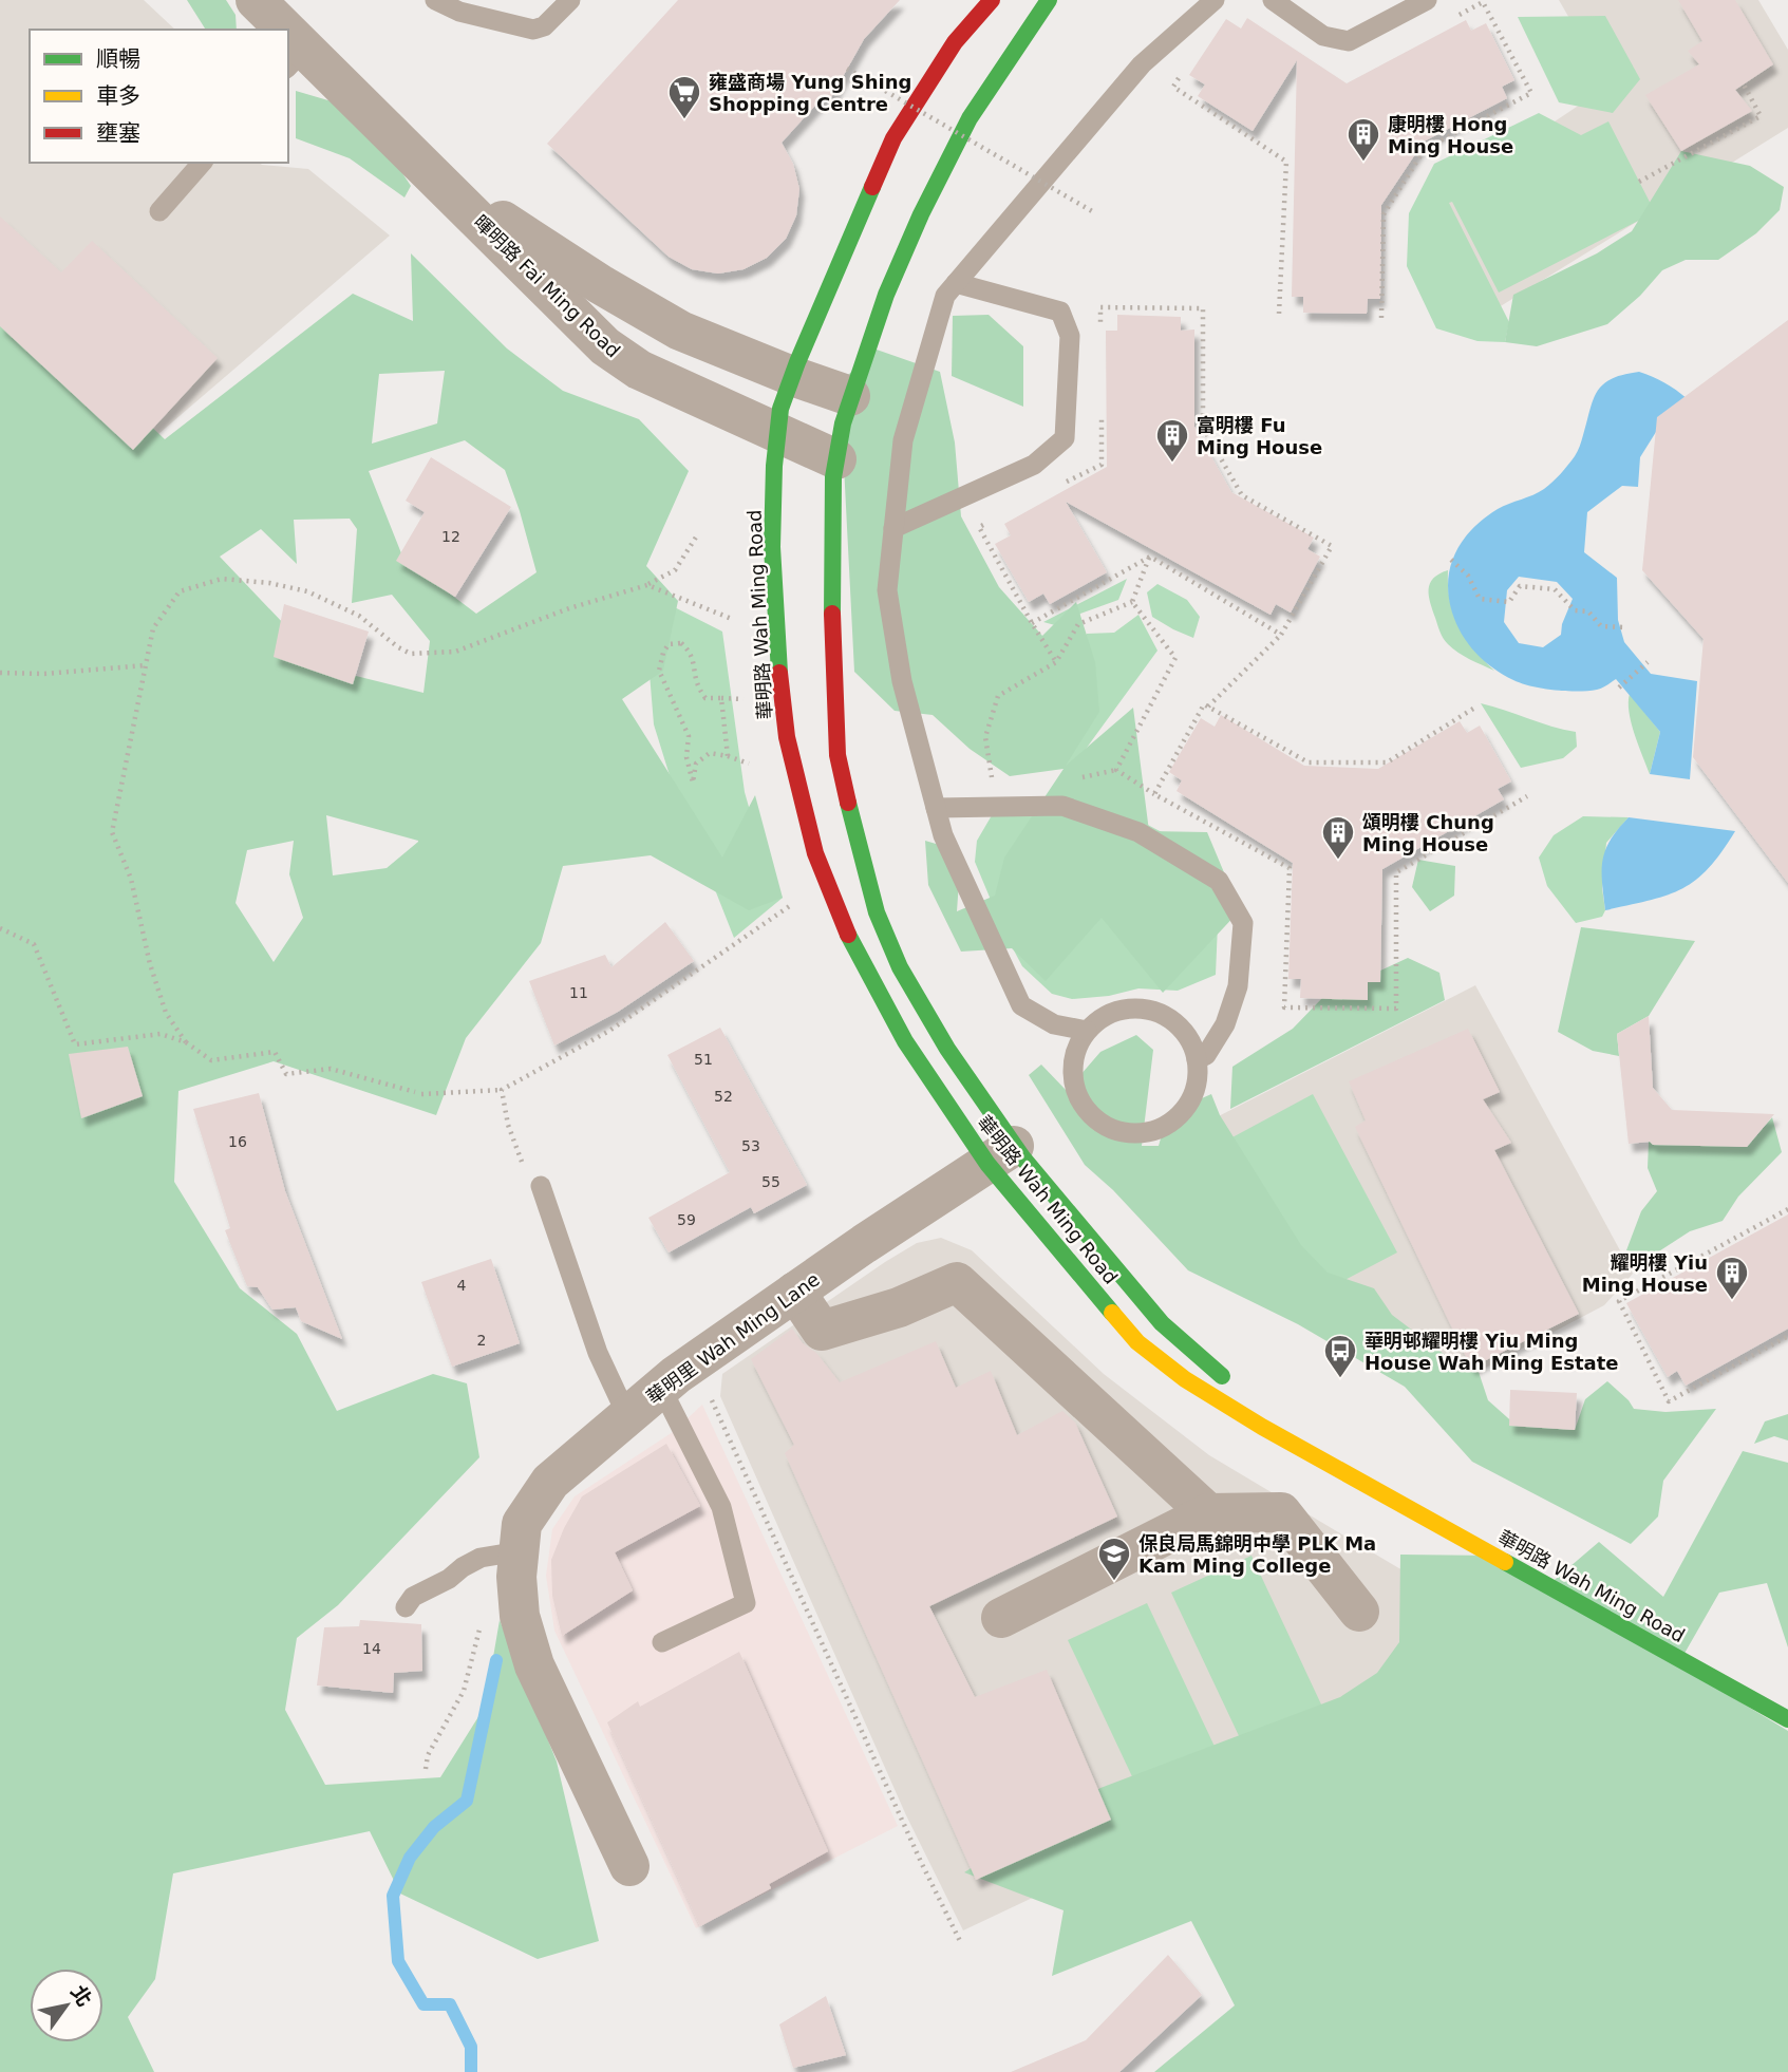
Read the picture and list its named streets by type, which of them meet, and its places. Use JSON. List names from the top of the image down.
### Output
{
  "streets": {
    "street": ["暉明路 Fai Ming Road", "華明路 Wah Ming Road", "華明里 Wah Ming Lane"]
  },
  "crossings": [
    ["暉明路 Fai Ming Road", "華明路 Wah Ming Road"],
    ["華明路 Wah Ming Road", "華明里 Wah Ming Lane"]
  ],
  "places": {
    "supermarket": ["雍盛商場 Yung Shing Shopping Centre"],
    "building": [
      "康明樓 Hong Ming House",
      "富明樓 Fu Ming House",
      "頌明樓 Chung Ming House",
      "耀明樓 Yiu Ming House"
    ],
    "bus stop": ["華明邨耀明樓 Yiu Ming House Wah Ming Estate"],
    "school or university": ["保良局馬錦明中學 PLK Ma Kam Ming College"]
  },
  "house_numbers": [
    "12",
    "11",
    "51",
    "52",
    "16",
    "53",
    "55",
    "59",
    "4",
    "2",
    "14"
  ],
  "legend": ["順暢", "車多", "壅塞"],
  "north": "top right"
}
